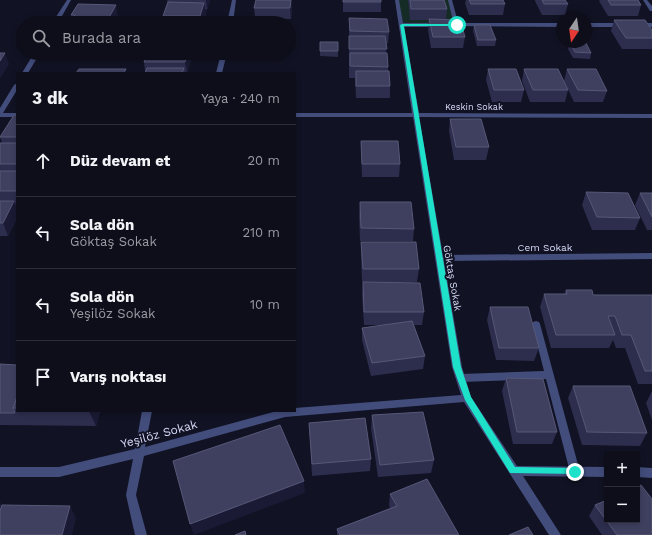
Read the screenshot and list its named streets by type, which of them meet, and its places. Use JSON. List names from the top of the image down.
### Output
{
  "streets": {
    "street": [
      "Keskin Sokak",
      "Cem Sokak",
      "Göktaş Sokak",
      "Yeşilöz Sokak"
    ]
  },
  "crossings": [
    ["Keskin Sokak", "Göktaş Sokak"],
    ["Cem Sokak", "Göktaş Sokak"],
    ["Göktaş Sokak", "Yeşilöz Sokak"]
  ],
  "north": "bottom",
  "page": {
    "search": "Burada ara",
    "heading": ["3 dk", "Yaya · 240 m"],
    "list": [
      ["Düz devam et", "20 m"],
      ["Sola dön", "Göktaş Sokak", "210 m"],
      ["Sola dön", "Yeşilöz Sokak", "10 m"],
      "Varış noktası"
    ],
    "map_buttons": ["+", "−"]
  }
}
